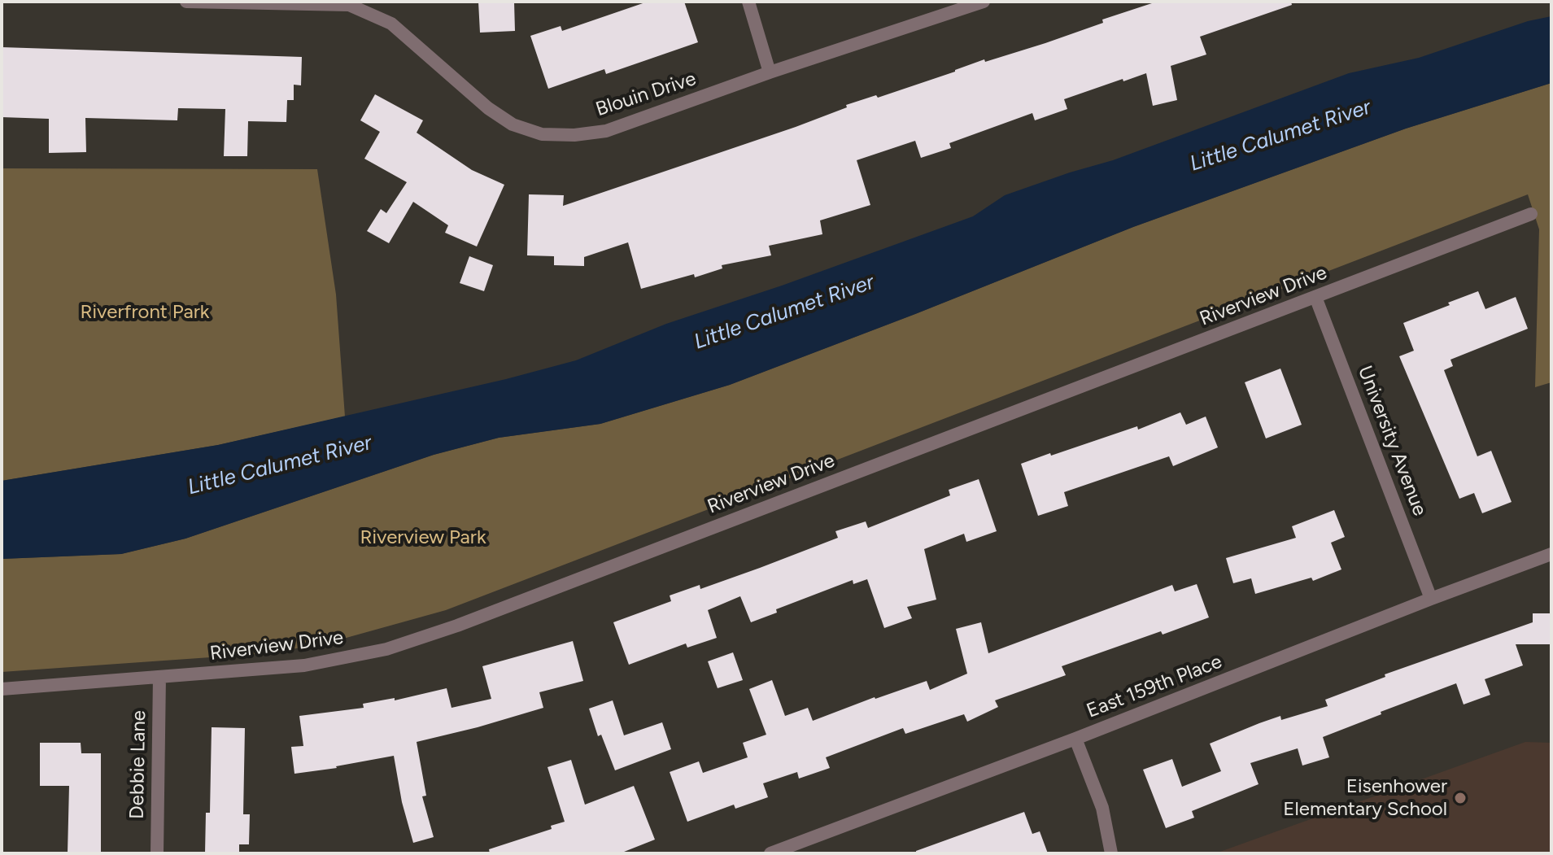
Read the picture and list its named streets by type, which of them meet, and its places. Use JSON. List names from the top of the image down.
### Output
{
  "streets": {
    "street": [
      "Blouin Drive",
      "Riverview Drive",
      "University Avenue",
      "East 159th Place",
      "Debbie Lane"
    ]
  },
  "crossings": [
    ["Riverview Drive", "University Avenue"],
    ["Riverview Drive", "Debbie Lane"],
    ["University Avenue", "East 159th Place"]
  ],
  "water": ["Little Calumet River"],
  "parks": ["Riverfront Park", "Riverview Park"],
  "places": ["Eisenhower Elementary School"]
}
